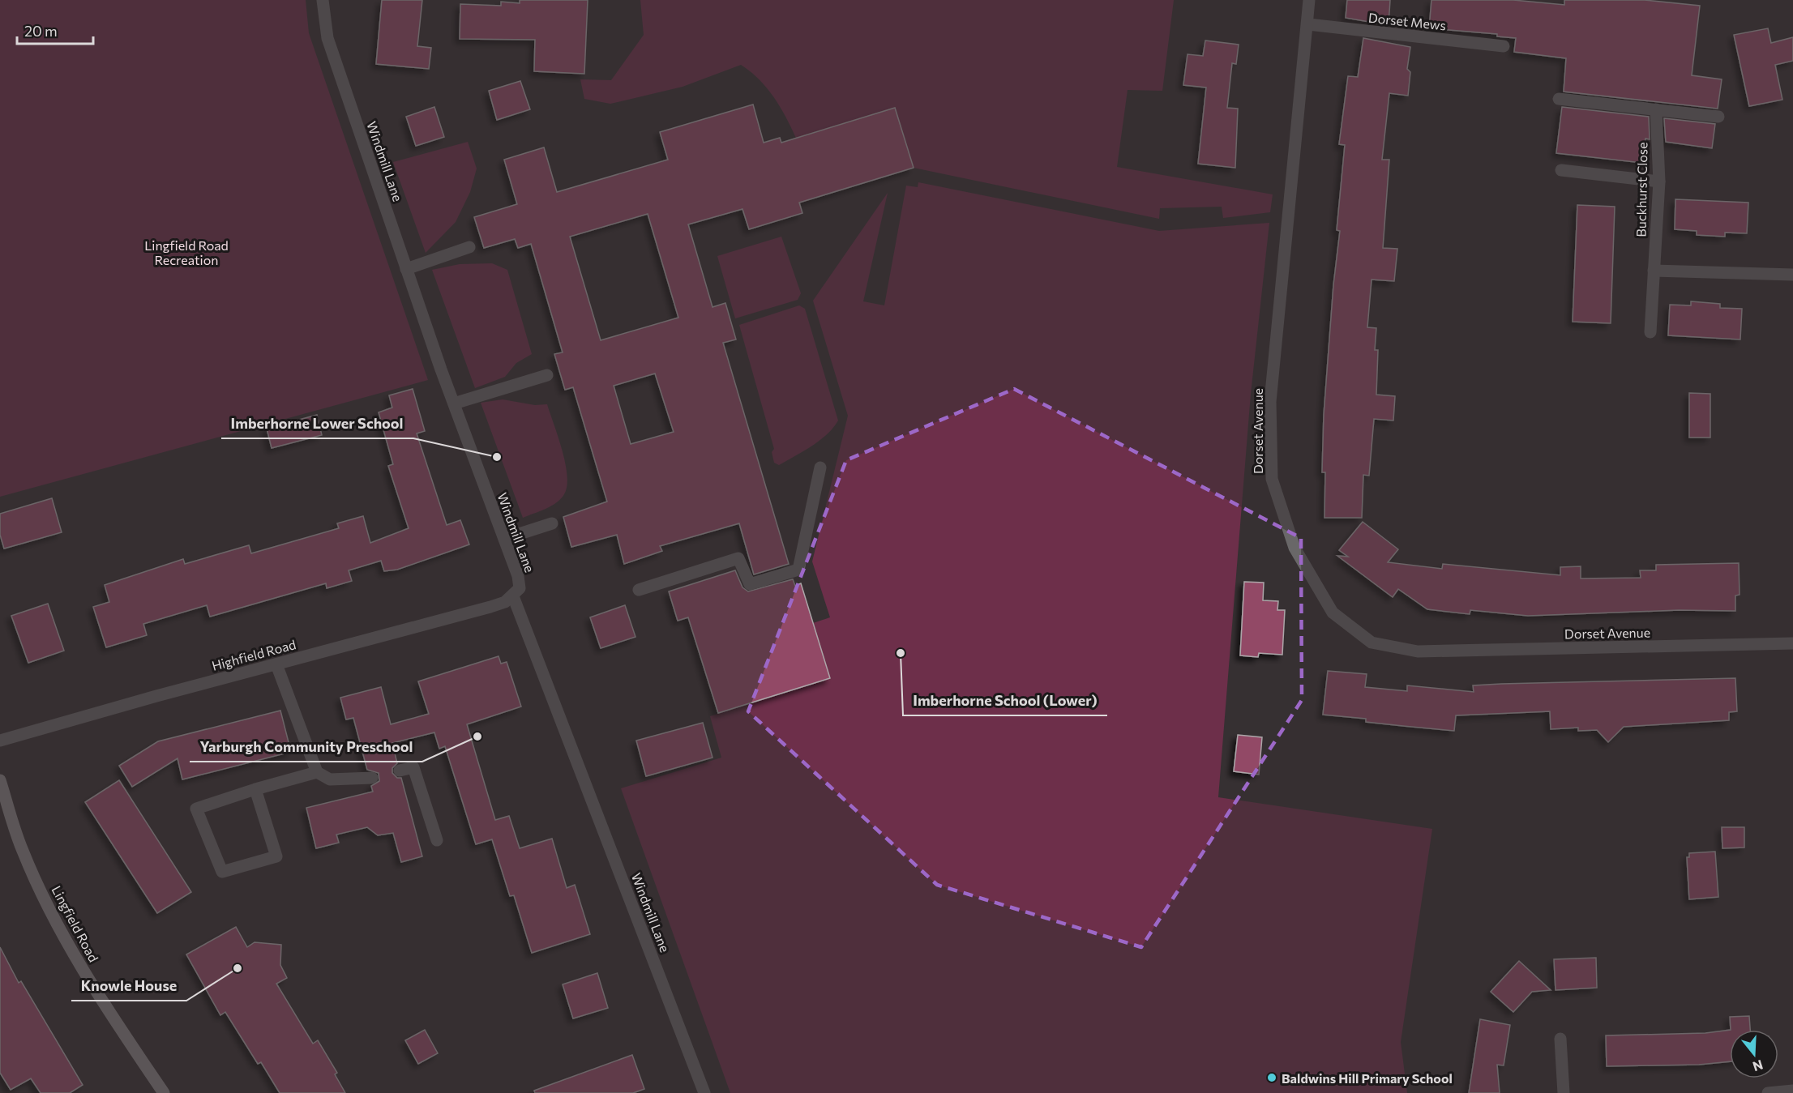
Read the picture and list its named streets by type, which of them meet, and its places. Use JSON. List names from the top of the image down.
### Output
{
  "streets": {
    "street": [
      "Dorset Mews",
      "Windmill Lane",
      "Buckhurst Close",
      "Dorset Avenue",
      "Highfield Road",
      "Lingfield Road"
    ]
  },
  "crossings": [
    ["Dorset Mews", "Dorset Avenue"],
    ["Windmill Lane", "Highfield Road"]
  ],
  "parks": ["Lingfield Road Recreation"],
  "places": [
    "Imberhorne Lower School",
    "Imberhorne School (Lower)",
    "Yarburgh Community Preschool",
    "Knowle House",
    "Baldwins Hill Primary School"
  ],
  "scale_bar": "20 m",
  "north": "bottom"
}
